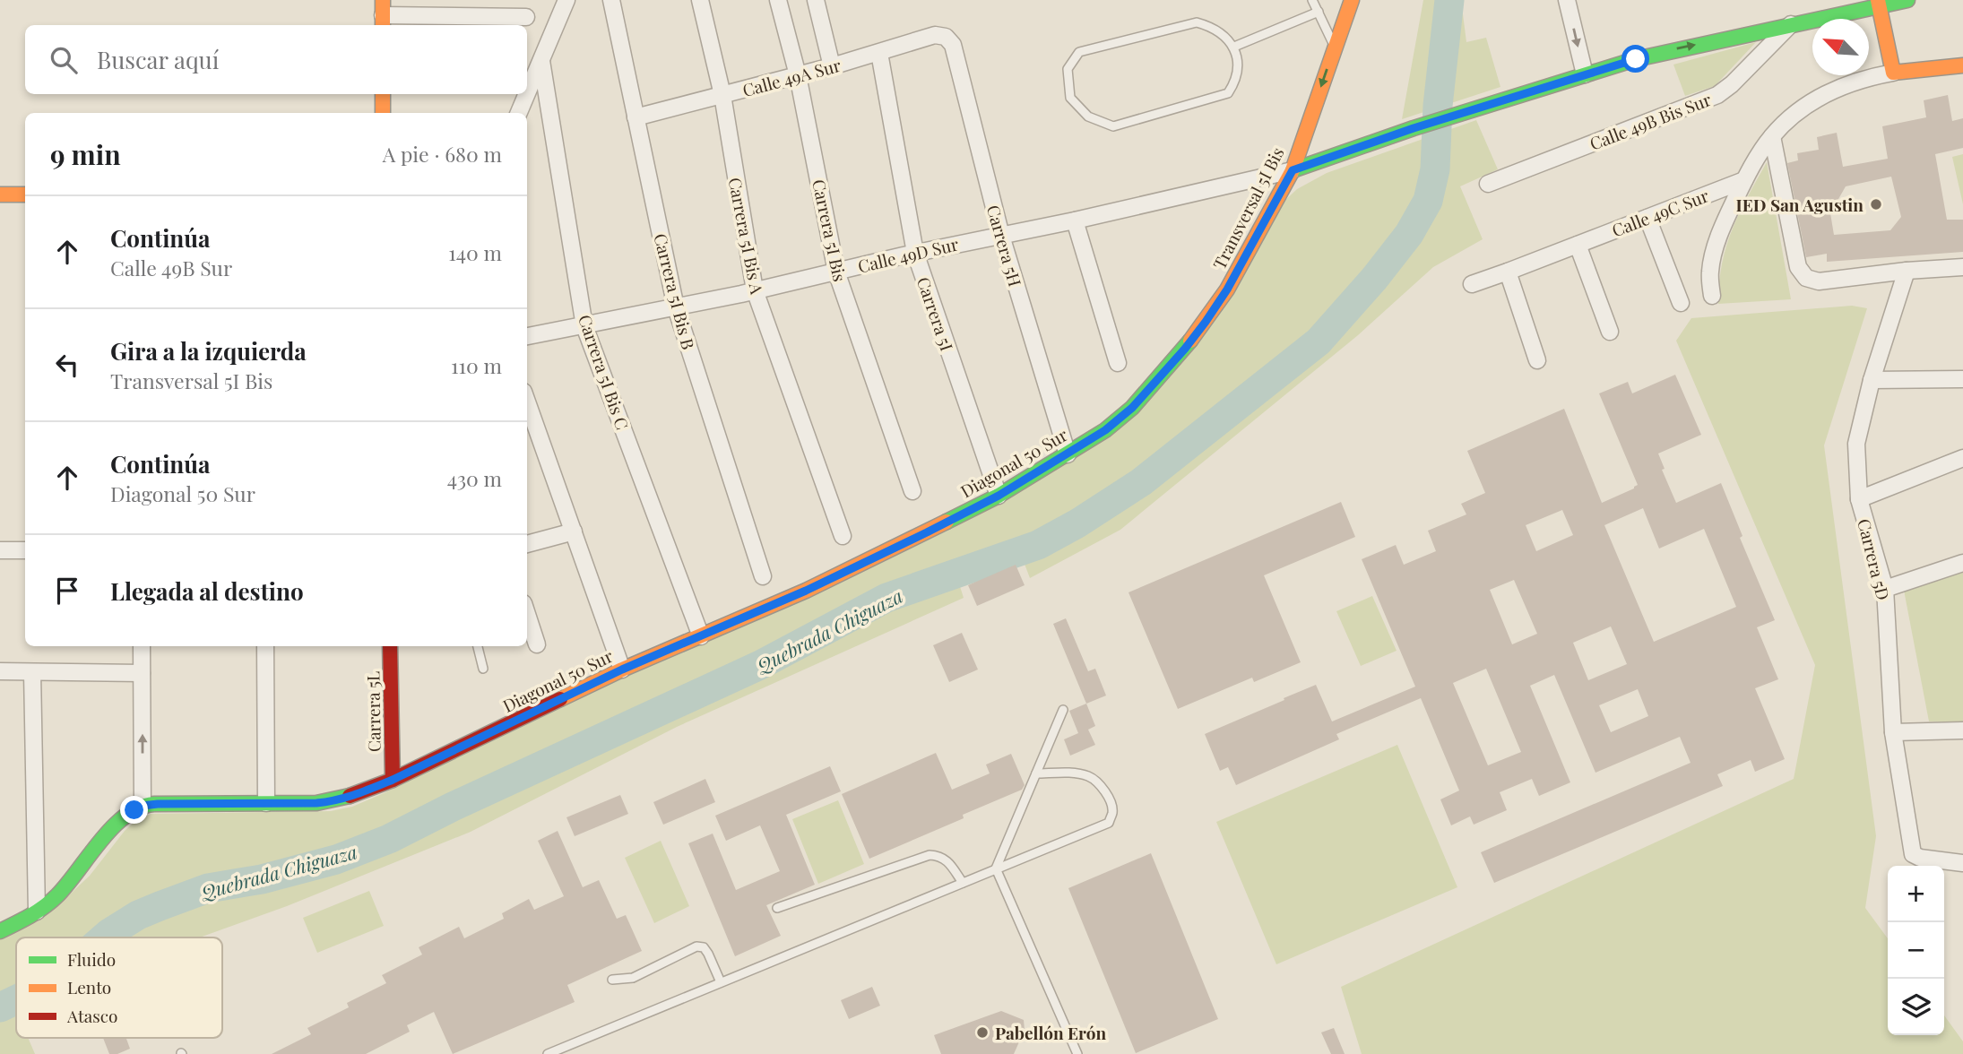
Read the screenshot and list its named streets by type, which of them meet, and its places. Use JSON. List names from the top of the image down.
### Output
{
  "streets": {
    "street": [
      "Calle 49A Sur",
      "Calle 49B Bis Sur",
      "Transversal 5I Bis",
      "Calle 49C Sur",
      "Carrera 5I Bis",
      "Carrera 5I Bis A",
      "Carrera 5H",
      "Calle 49D Sur",
      "Carrera 5I Bis B",
      "Carrera 5I",
      "Carrera 5I Bis C",
      "Diagonal 50 Sur",
      "Carrera 5D",
      "Carrera 5L"
    ]
  },
  "crossings": [
    ["Calle 49A Sur", "Carrera 5I Bis"],
    ["Calle 49A Sur", "Carrera 5I Bis A"],
    ["Calle 49A Sur", "Carrera 5H"],
    ["Calle 49A Sur", "Carrera 5I Bis B"],
    ["Calle 49A Sur", "Carrera 5I"],
    ["Transversal 5I Bis", "Calle 49D Sur"],
    ["Transversal 5I Bis", "Diagonal 50 Sur"],
    ["Carrera 5I Bis", "Calle 49D Sur"],
    ["Carrera 5I Bis A", "Calle 49D Sur"],
    ["Carrera 5H", "Calle 49D Sur"],
    ["Carrera 5H", "Diagonal 50 Sur"],
    ["Calle 49D Sur", "Carrera 5I Bis B"],
    ["Calle 49D Sur", "Carrera 5I"],
    ["Calle 49D Sur", "Carrera 5I Bis C"],
    ["Carrera 5I", "Diagonal 50 Sur"],
    ["Carrera 5I Bis C", "Diagonal 50 Sur"],
    ["Diagonal 50 Sur", "Carrera 5L"]
  ],
  "water": ["Quebrada Chiguaza"],
  "places": ["IED San Agustin", "Pabellón Erón"],
  "legend": ["Fluido", "Lento", "Atasco"],
  "north": "top left",
  "page": {
    "search": "Buscar aquí",
    "heading": ["9 min", "A pie · 680 m"],
    "list": [
      ["Continúa", "Calle 49B Sur", "140 m"],
      ["Gira a la izquierda", "Transversal 5I Bis", "110 m"],
      ["Continúa", "Diagonal 50 Sur", "430 m"],
      "Llegada al destino"
    ],
    "map_buttons": ["+", "−"]
  }
}
